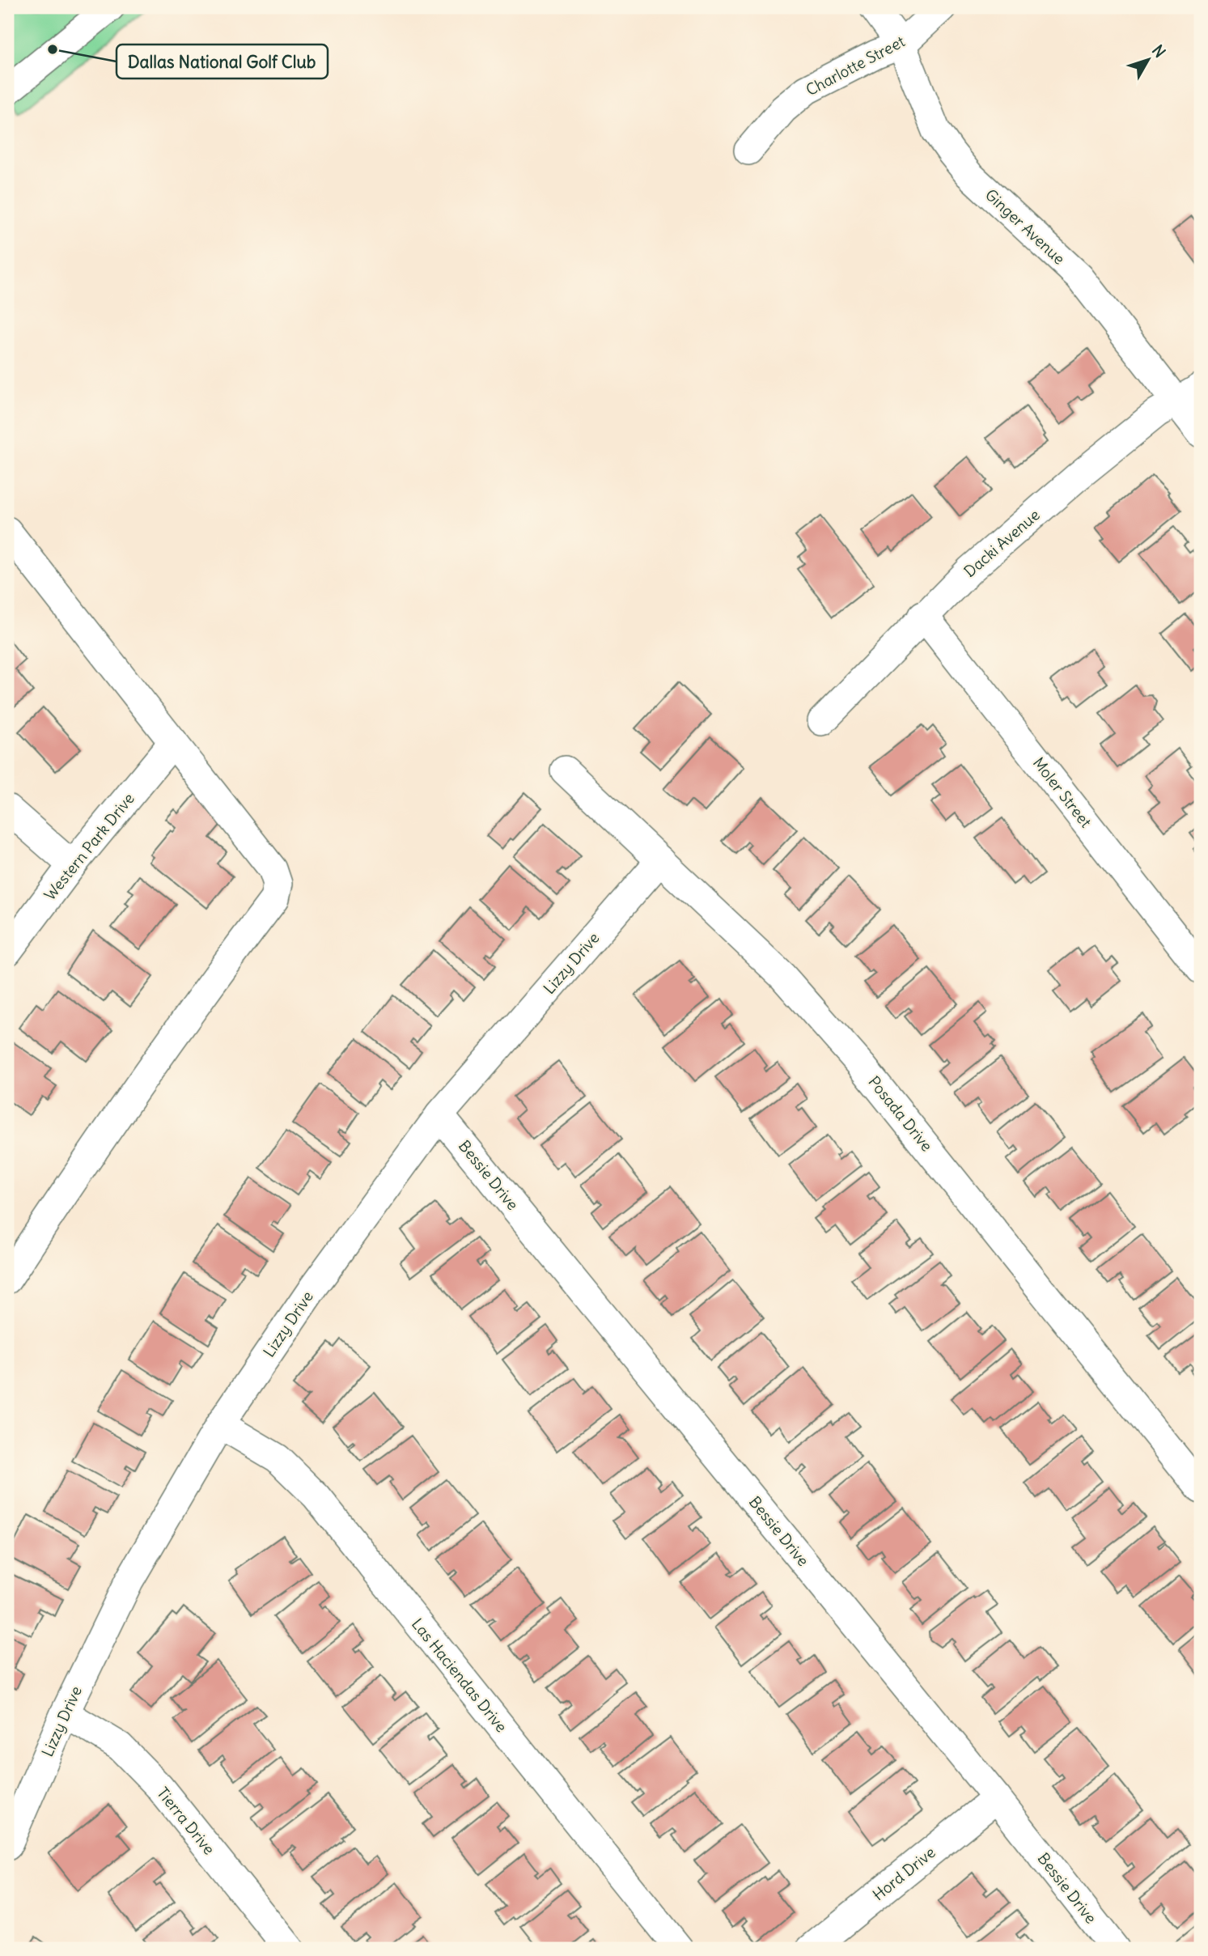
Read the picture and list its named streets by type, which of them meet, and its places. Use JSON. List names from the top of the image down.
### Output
{
  "streets": {
    "street": [
      "Charlotte Street",
      "Ginger Avenue",
      "Dacki Avenue",
      "Moler Street",
      "Western Park Drive",
      "Lizzy Drive",
      "Posada Drive",
      "Bessie Drive",
      "Las Haciendas Drive",
      "Tierra Drive",
      "Hord Drive"
    ]
  },
  "crossings": [
    ["Charlotte Street", "Ginger Avenue"],
    ["Ginger Avenue", "Dacki Avenue"],
    ["Dacki Avenue", "Moler Street"],
    ["Lizzy Drive", "Posada Drive"],
    ["Lizzy Drive", "Bessie Drive"],
    ["Lizzy Drive", "Las Haciendas Drive"],
    ["Lizzy Drive", "Tierra Drive"],
    ["Bessie Drive", "Hord Drive"]
  ],
  "places": ["Dallas National Golf Club"],
  "north": "top right"
}
